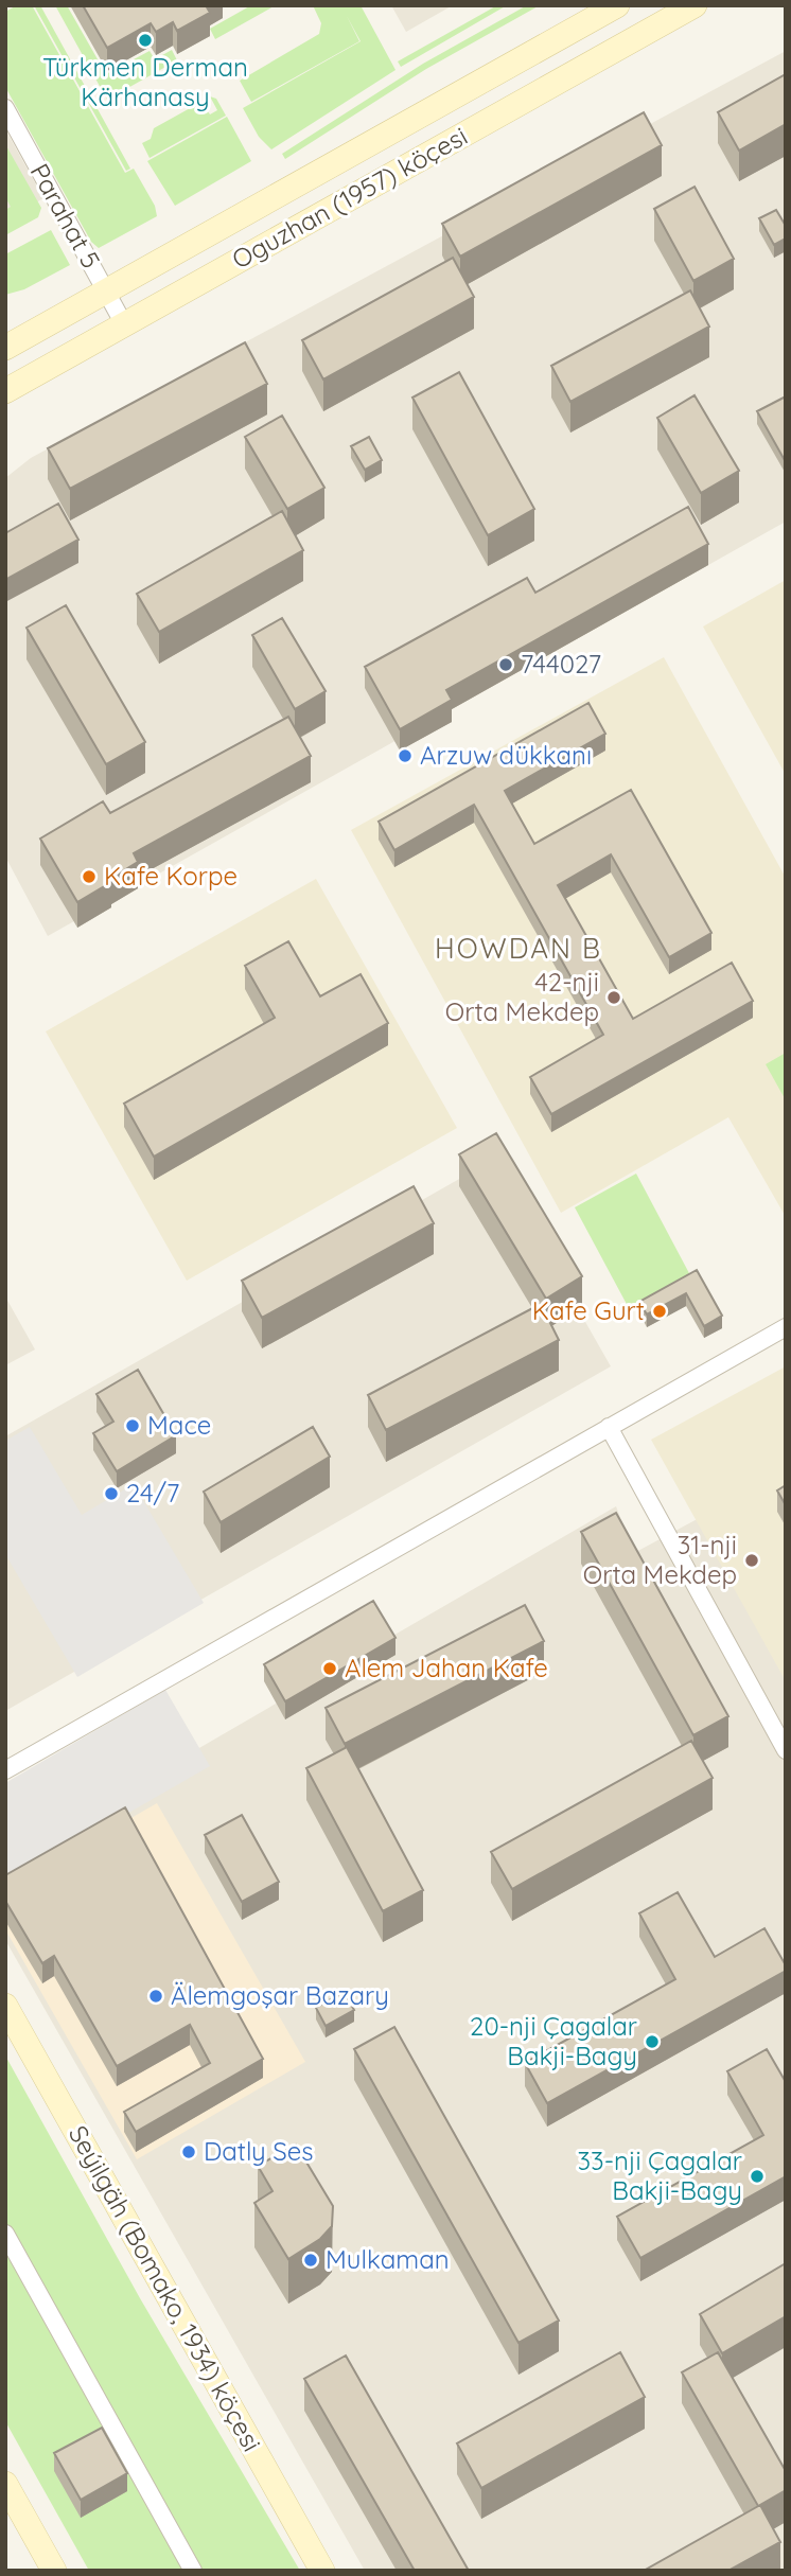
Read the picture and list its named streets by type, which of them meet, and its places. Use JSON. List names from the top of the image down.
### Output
{
  "streets": {
    "main road": ["Oguzhan (1957) köçesi", "Seýilgäh (Bomako, 1934) köçesi"],
    "street": ["Parahat 5"]
  },
  "crossings": [
    ["Oguzhan (1957) köçesi", "Parahat 5"]
  ],
  "districts": ["HOWDAN B"],
  "places": [
    "Türkmen Derman Kärhanasy",
    "744027",
    "Arzuw dükkanı",
    "Kafe Korpe",
    "42-nji Orta Mekdep",
    "Kafe Gurt",
    "Mace",
    "24/7",
    "31-nji Orta Mekdep",
    "Alem Jahan Kafe",
    "Älemgoşar Bazary",
    "20-nji Çagalar Bakji-Bagy",
    "Datly Ses",
    "33-nji Çagalar Bakji-Bagy",
    "Mulkaman"
  ]
}
